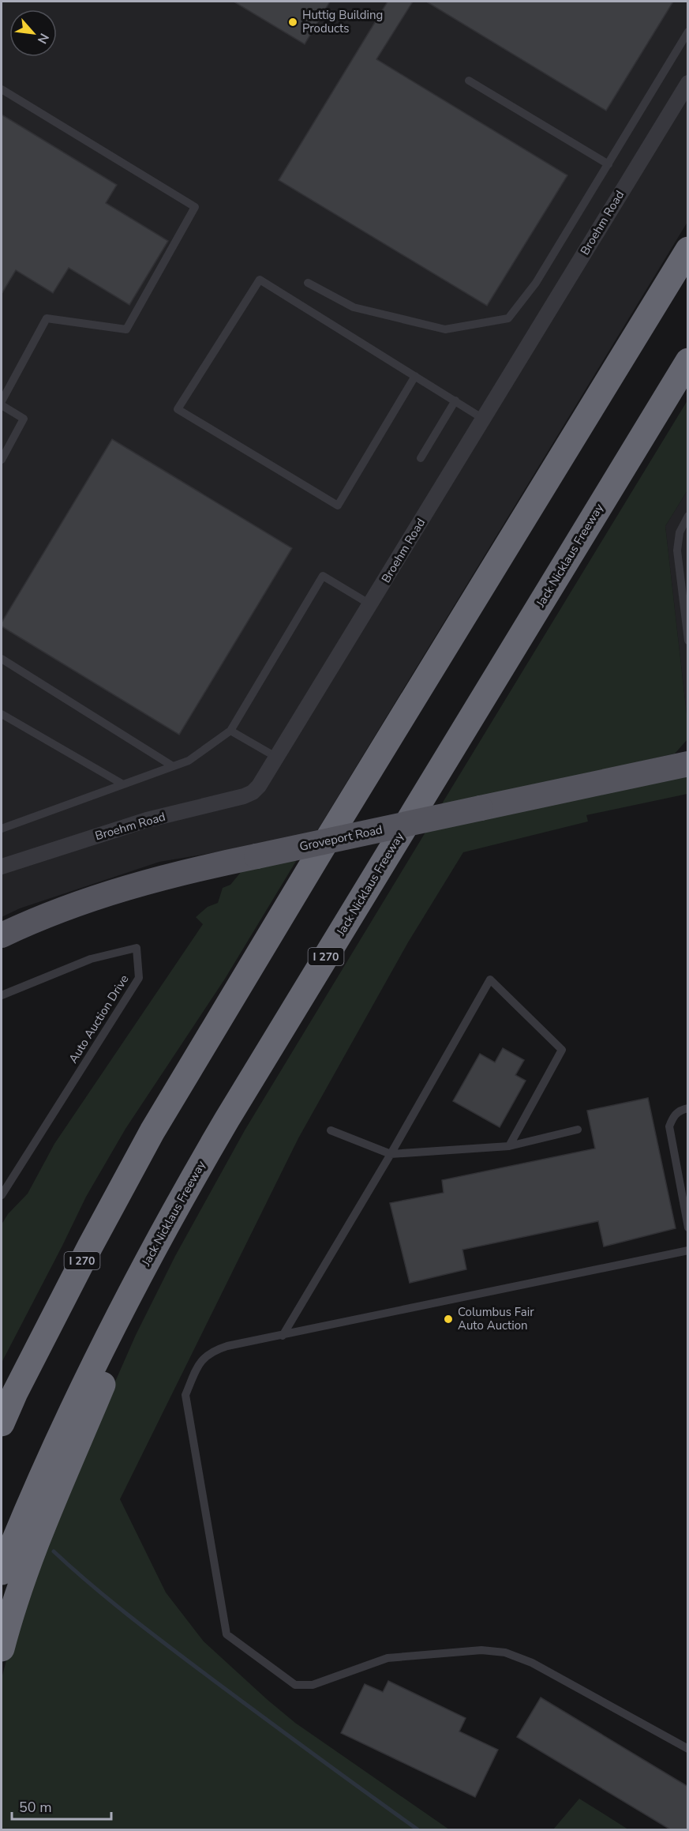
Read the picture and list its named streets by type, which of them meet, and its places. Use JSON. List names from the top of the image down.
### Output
{
  "streets": {
    "highway": ["Jack Nicklaus Freeway", "I 270"],
    "main road": ["Groveport Road"],
    "street": ["Broehm Road"],
    "lane": ["Auto Auction Drive"]
  },
  "places": ["Huttig Building Products", "Columbus Fair Auto Auction"],
  "scale_bar": "50 m",
  "north": "bottom right"
}
